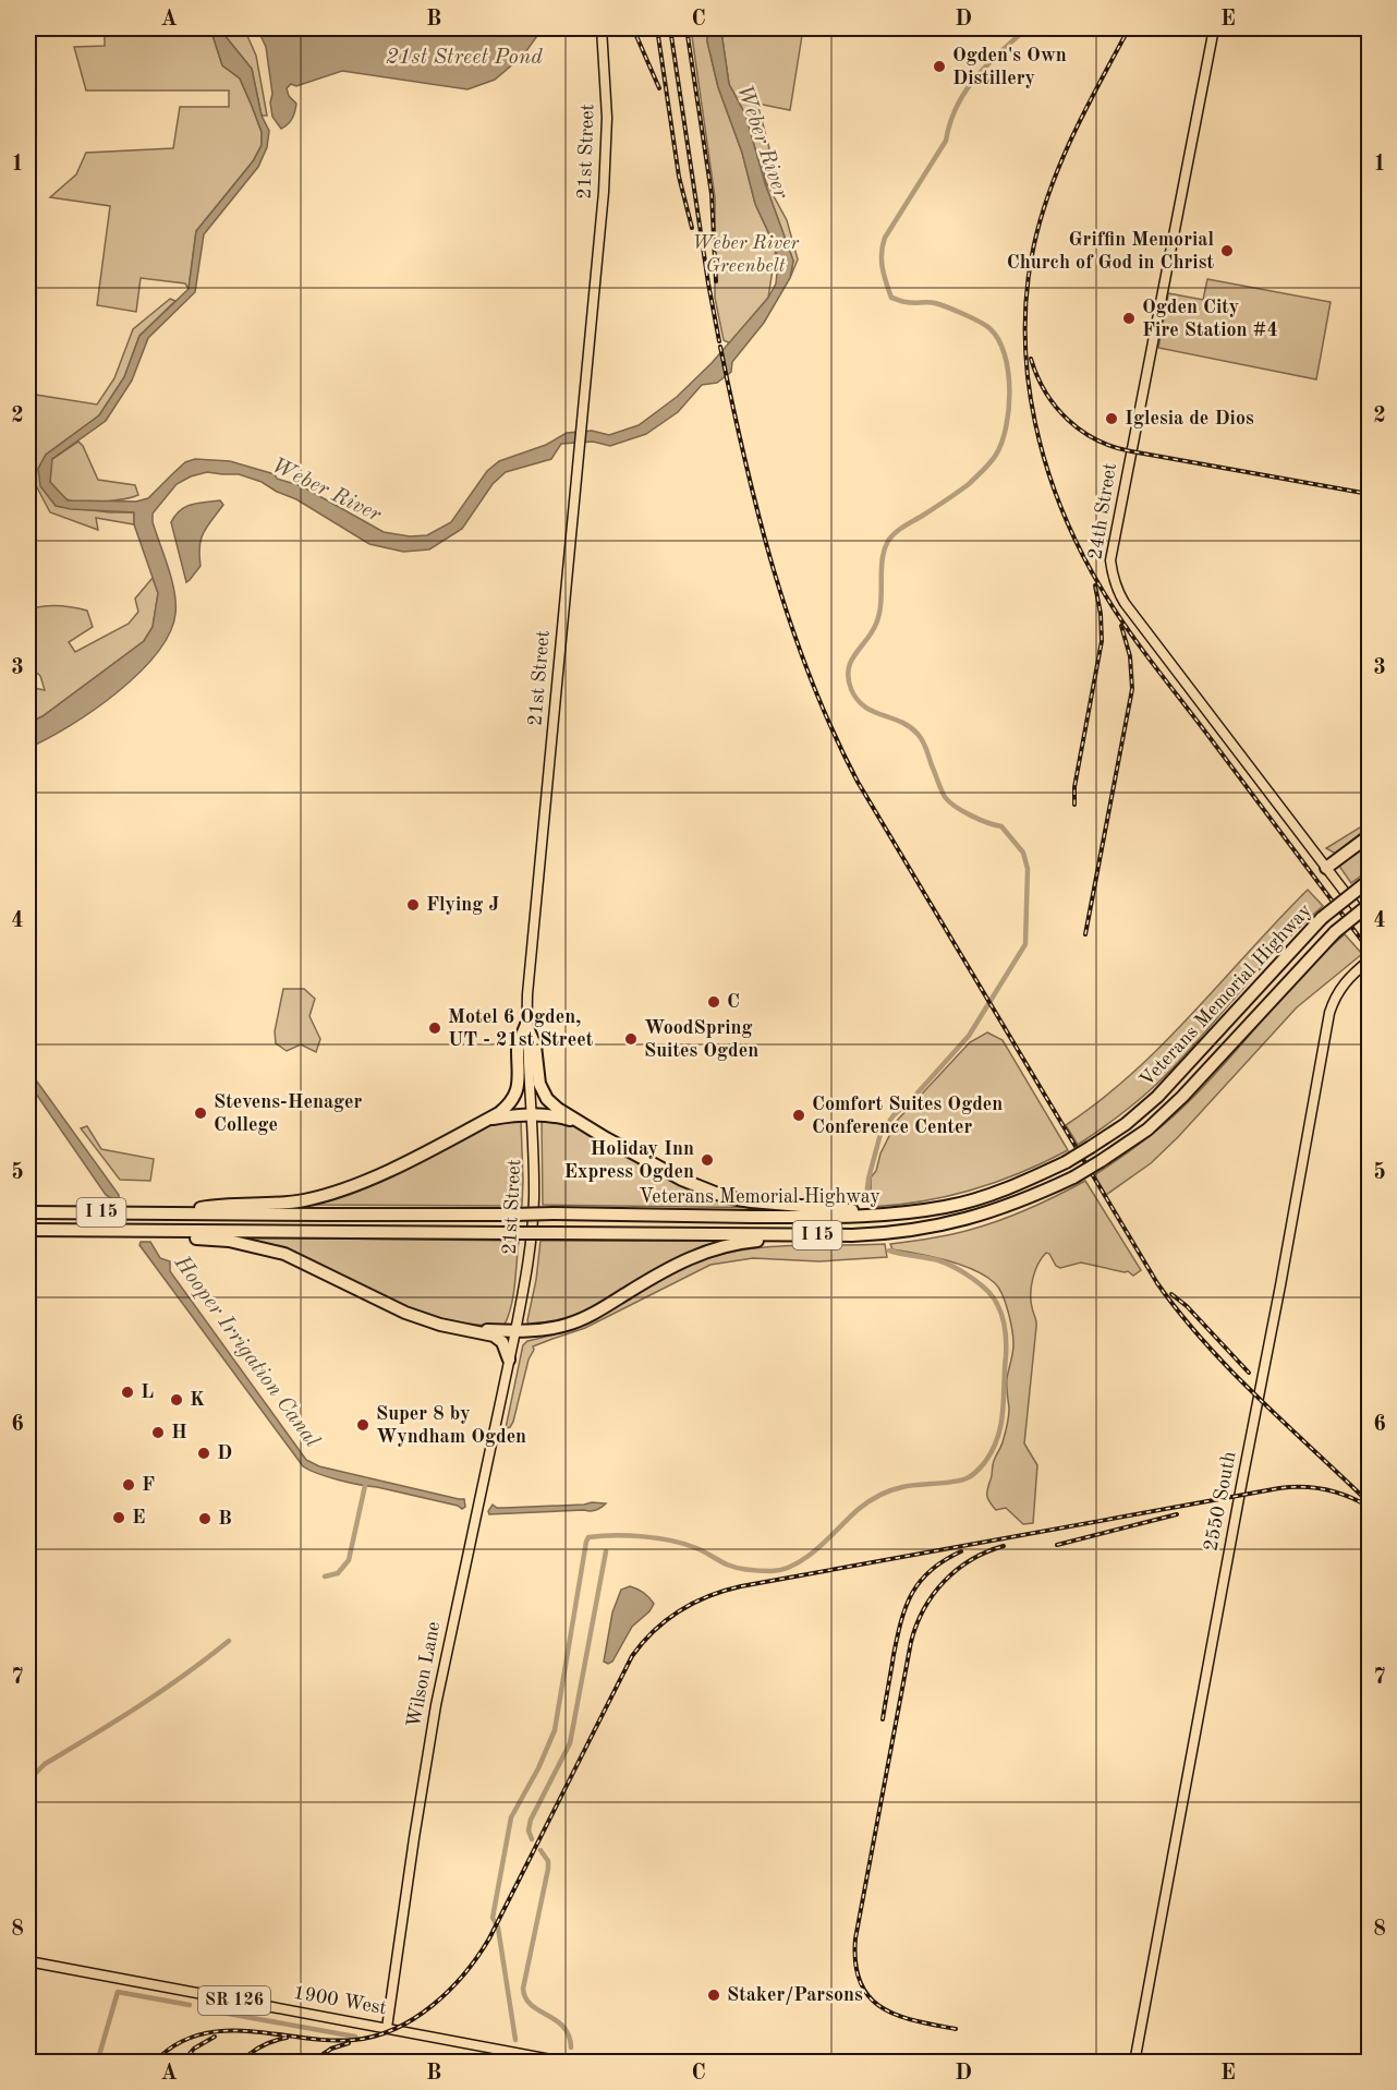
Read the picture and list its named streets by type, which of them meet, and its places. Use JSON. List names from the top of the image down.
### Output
{
  "streets": {
    "highway": ["Veterans Memorial Highway", "I 15"],
    "main road": [
      "21st Street",
      "24th Street",
      "2550 South",
      "Wilson Lane",
      "SR 126",
      "1900 West"
    ]
  },
  "crossings": [
    ["21st Street", "Wilson Lane"],
    ["Wilson Lane", "1900 West"]
  ],
  "water": ["21st Street Pond", "Weber River", "Hooper Irrigation Canal"],
  "parks": ["Weber River Greenbelt"],
  "places": [
    "Ogden's Own Distillery",
    "Griffin Memorial Church of God in Christ",
    "Ogden City Fire Station #4",
    "Iglesia de Dios",
    "Flying J",
    "C",
    "Motel 6 Ogden, UT - 21st Street",
    "WoodSpring Suites Ogden",
    "Stevens-Henager College",
    "Comfort Suites Ogden Conference Center",
    "Holiday Inn Express Ogden",
    "L",
    "K",
    "Super 8 by Wyndham Ogden",
    "H",
    "D",
    "F",
    "E",
    "B",
    "Staker/Parsons"
  ],
  "grid": {
    "columns": [
      "A",
      "B",
      "C",
      "D",
      "E"
    ],
    "rows": [
      "1",
      "2",
      "3",
      "4",
      "5",
      "6",
      "7",
      "8"
    ]
  }
}
